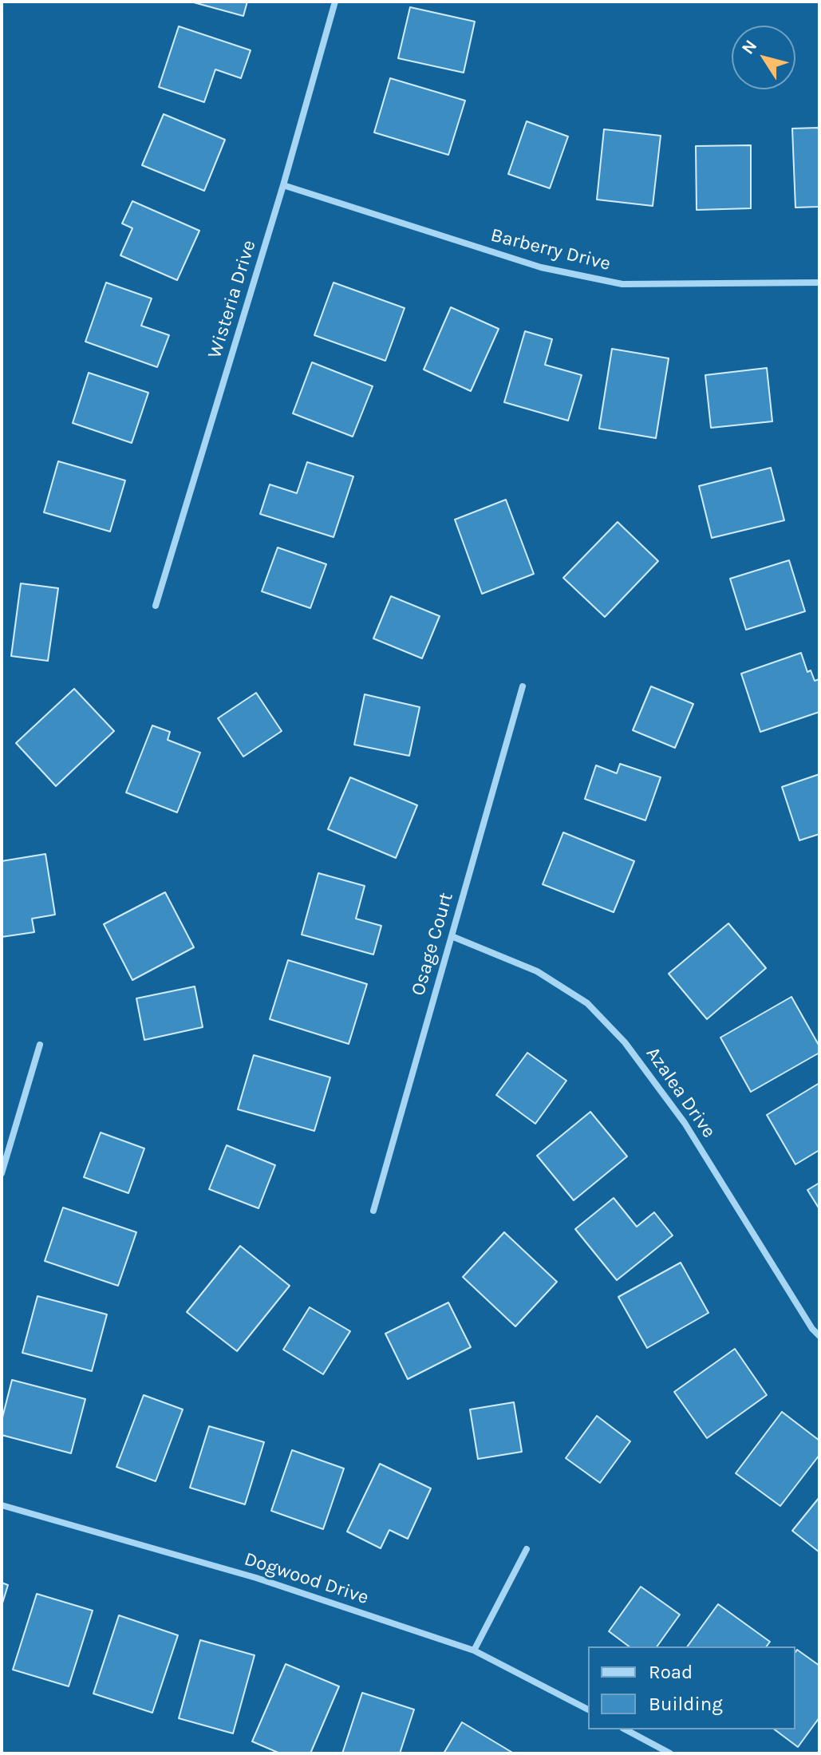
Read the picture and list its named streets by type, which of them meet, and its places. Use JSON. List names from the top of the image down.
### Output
{
  "streets": {
    "street": [
      "Barberry Drive",
      "Wisteria Drive",
      "Osage Court",
      "Azalea Drive",
      "Dogwood Drive"
    ]
  },
  "crossings": [
    ["Barberry Drive", "Wisteria Drive"],
    ["Osage Court", "Azalea Drive"]
  ],
  "legend": ["Road", "Building"],
  "north": "top left"
}
